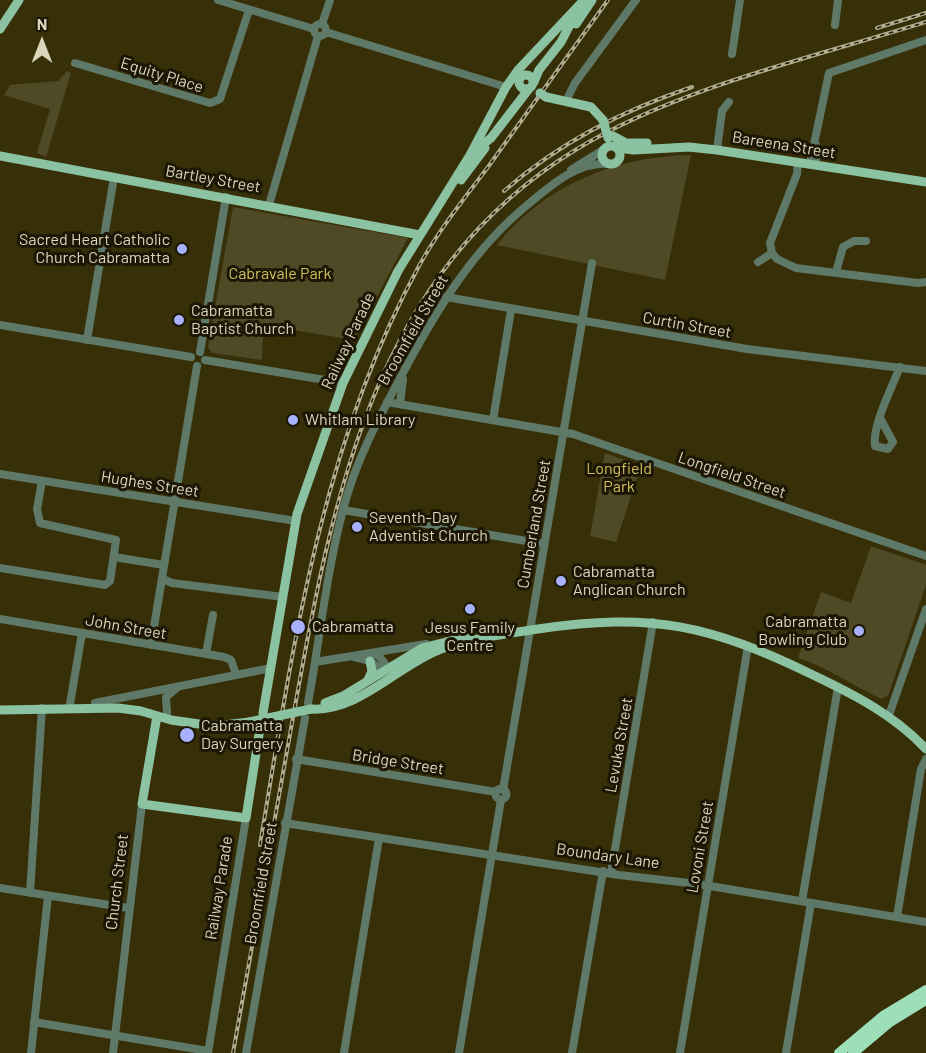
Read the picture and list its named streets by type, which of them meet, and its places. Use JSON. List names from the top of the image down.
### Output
{
  "streets": {
    "main road": [
      "Bareena Street",
      "Bartley Street",
      "Railway Parade",
      "Church Street"
    ],
    "street": [
      "Equity Place",
      "Curtin Street",
      "Broomfield Street",
      "Longfield Street",
      "Hughes Street",
      "Cumberland Street",
      "John Street",
      "Levuka Street",
      "Bridge Street",
      "Lovoni Street",
      "Boundary Lane"
    ]
  },
  "crossings": [
    ["Bartley Street", "Railway Parade"],
    ["Curtin Street", "Broomfield Street"],
    ["Curtin Street", "Cumberland Street"],
    ["Broomfield Street", "Longfield Street"],
    ["Broomfield Street", "Bridge Street"],
    ["Broomfield Street", "Boundary Lane"],
    ["Railway Parade", "Hughes Street"],
    ["Longfield Street", "Cumberland Street"],
    ["Cumberland Street", "Bridge Street"],
    ["Cumberland Street", "Boundary Lane"],
    ["Levuka Street", "Boundary Lane"],
    ["Lovoni Street", "Boundary Lane"]
  ],
  "parks": ["Cabravale Park", "Longfield Park"],
  "places": [
    "Sacred Heart Catholic Church Cabramatta",
    "Cabramatta Baptist Church",
    "Whitlam Library",
    "Seventh-Day Adventist Church",
    "Cabramatta Anglican Church",
    "Jesus Family Centre",
    "Cabramatta",
    "Cabramatta Bowling Club",
    "Cabramatta Day Surgery"
  ],
  "north": "top"
}
